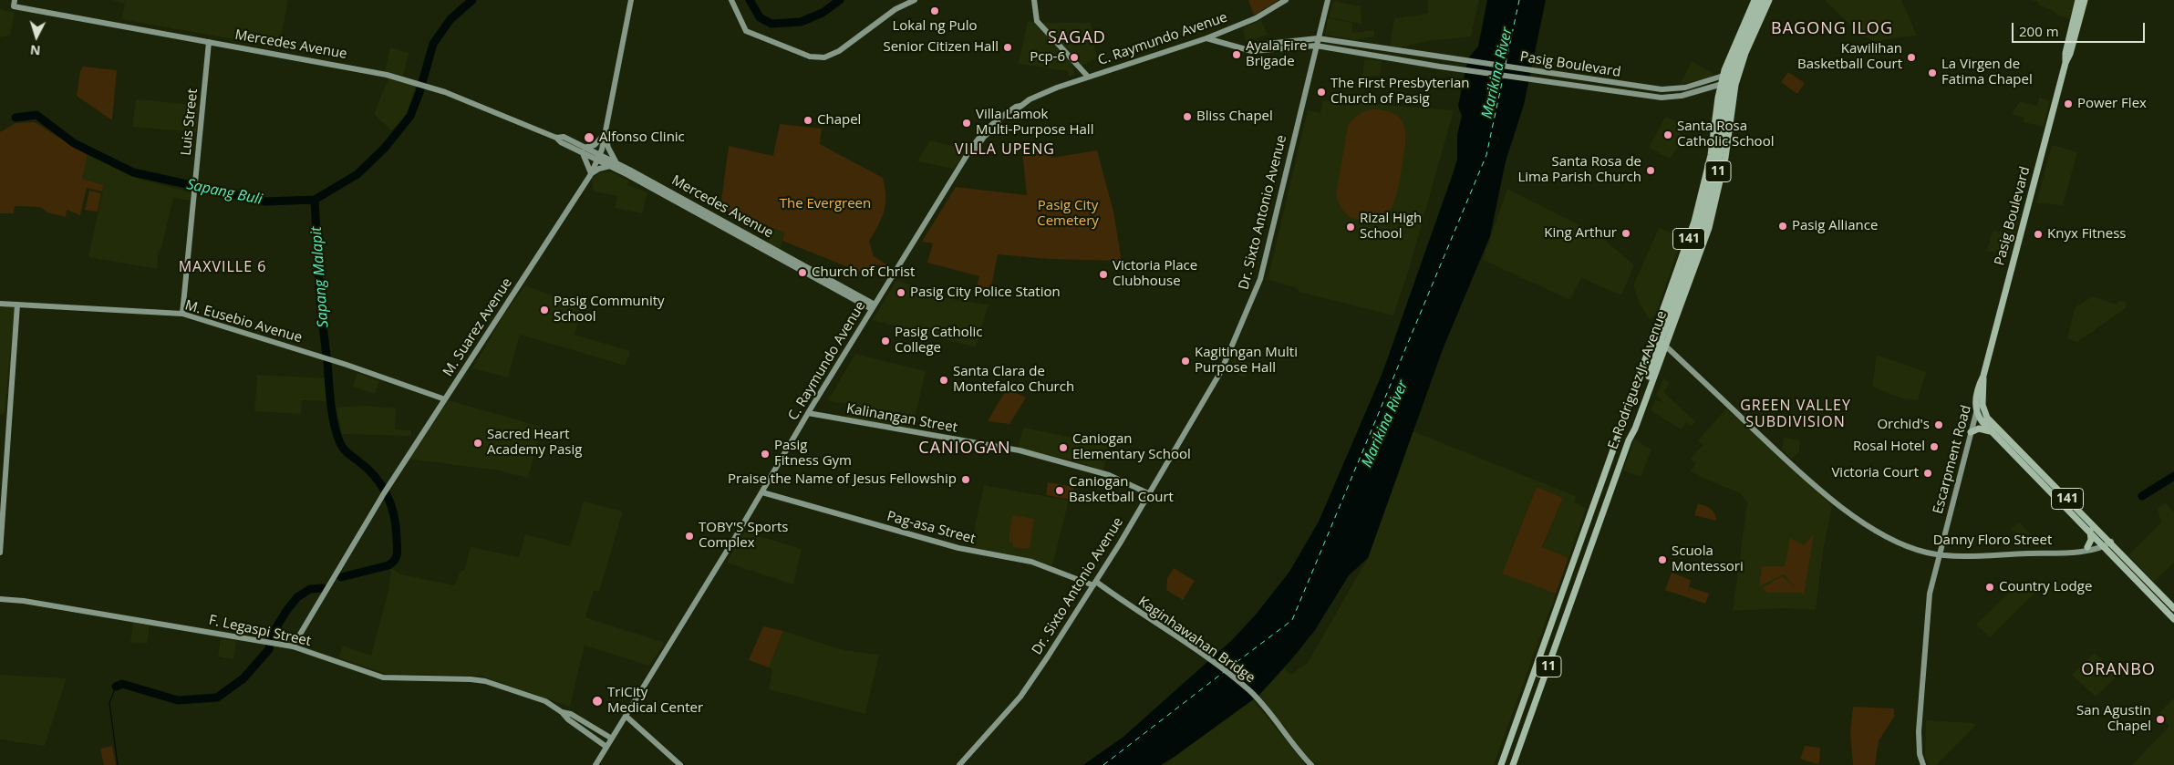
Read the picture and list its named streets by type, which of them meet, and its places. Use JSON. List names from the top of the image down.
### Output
{
  "streets": {
    "main road": [
      "C. Raymundo Avenue",
      "Mercedes Avenue",
      "Pasig Boulevard",
      "Luis Street",
      "11",
      "Dr. Sixto Antonio Avenue",
      "141",
      "M. Eusebio Avenue",
      "M. Suarez Avenue",
      "E. Rodriguez Jr. Avenue",
      "Kalinangan Street",
      "Escarpment Road",
      "Pag-asa Street",
      "Danny Floro Street",
      "F. Legaspi Street",
      "Kaginhawahan Bridge"
    ]
  },
  "crossings": [
    ["C. Raymundo Avenue", "Mercedes Avenue"],
    ["C. Raymundo Avenue", "Kalinangan Street"],
    ["C. Raymundo Avenue", "Pag-asa Street"],
    ["C. Raymundo Avenue", "F. Legaspi Street"],
    ["Mercedes Avenue", "Luis Street"],
    ["Mercedes Avenue", "M. Suarez Avenue"],
    ["Pasig Boulevard", "Dr. Sixto Antonio Avenue"],
    ["Pasig Boulevard", "141"],
    ["Pasig Boulevard", "E. Rodriguez Jr. Avenue"],
    ["Pasig Boulevard", "Escarpment Road"],
    ["Luis Street", "M. Eusebio Avenue"],
    ["11", "E. Rodriguez Jr. Avenue"],
    ["11", "Danny Floro Street"],
    ["Dr. Sixto Antonio Avenue", "Kalinangan Street"],
    ["Dr. Sixto Antonio Avenue", "Pag-asa Street"],
    ["Dr. Sixto Antonio Avenue", "Kaginhawahan Bridge"],
    ["141", "Escarpment Road"],
    ["141", "Danny Floro Street"],
    ["M. Eusebio Avenue", "M. Suarez Avenue"],
    ["M. Suarez Avenue", "F. Legaspi Street"],
    ["E. Rodriguez Jr. Avenue", "Danny Floro Street"],
    ["Escarpment Road", "Danny Floro Street"],
    ["Pag-asa Street", "Kaginhawahan Bridge"]
  ],
  "districts": [
    "BAGONG ILOG",
    "SAGAD",
    "VILLA UPENG",
    "MAXVILLE 6",
    "GREEN VALLEY SUBDIVISION",
    "CANIOGAN",
    "ORANBO"
  ],
  "water": ["Marikina River", "Sapang Buli", "Sapang Malapit"],
  "parks": ["The Evergreen", "Pasig City Cemetery"],
  "places": [
    "Lokal ng Pulo",
    "Senior Citizen Hall",
    "Ayala Fire Brigade",
    "Pcp-6",
    "Kawilihan Basketball Court",
    "La Virgen de Fatima Chapel",
    "The First Presbyterian Church of Pasig",
    "Power Flex",
    "Bliss Chapel",
    "Chapel",
    "Villa Lamok Multi-Purpose Hall",
    "Santa Rosa Catholic School",
    "Alfonso Clinic",
    "Santa Rosa de Lima Parish Church",
    "Pasig Alliance",
    "Rizal High School",
    "King Arthur",
    "Knyx Fitness",
    "Church of Christ",
    "Victoria Place Clubhouse",
    "Pasig City Police Station",
    "Pasig Community School",
    "Pasig Catholic College",
    "Kagitingan Multi Purpose Hall",
    "Santa Clara de Montefalco Church",
    "Orchid's",
    "Sacred Heart Academy Pasig",
    "Rosal Hotel",
    "Caniogan Elementary School",
    "Pasig Fitness Gym",
    "Victoria Court",
    "Praise the Name of Jesus Fellowship",
    "Caniogan Basketball Court",
    "TOBY'S Sports Complex",
    "Scuola Montessori",
    "Country Lodge",
    "TriCity Medical Center",
    "San Agustin Chapel"
  ],
  "scale_bar": "200 m",
  "north": "bottom"
}
